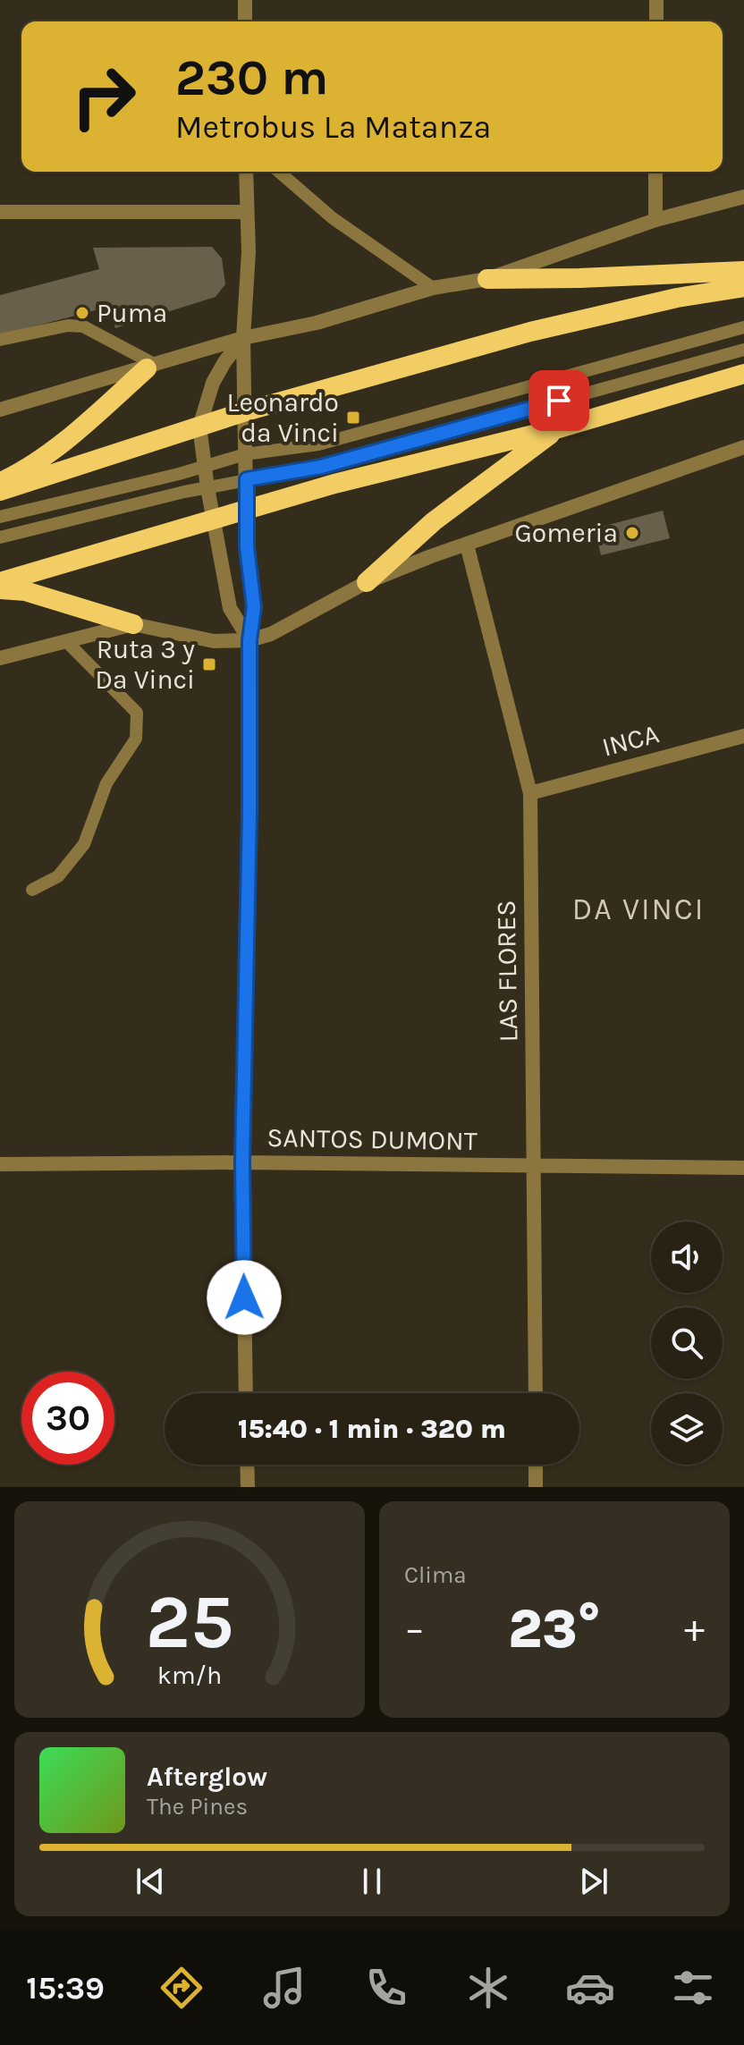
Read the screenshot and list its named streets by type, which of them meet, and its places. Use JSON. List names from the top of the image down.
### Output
{
  "streets": {
    "street": ["INCA", "LAS FLORES", "SANTOS DUMONT"]
  },
  "crossings": [
    ["INCA", "LAS FLORES"],
    ["LAS FLORES", "SANTOS DUMONT"]
  ],
  "districts": ["DA VINCI"],
  "places": {
    "other": ["Puma", "Gomeria"],
    "transit": ["Leonardo da Vinci", "Ruta 3 y Da Vinci"]
  },
  "page": {
    "turn": ["230 m", "Metrobus La Matanza"],
    "limit": "30",
    "trip": "15:40 · 1 min · 320 m",
    "tile": "Clima",
    "heat": ["−", "23°", "+"],
    "song": ["Afterglow", "The Pines"],
    "tabs": "15:39",
    "gauge": ["25", "km/h"]
  }
}
